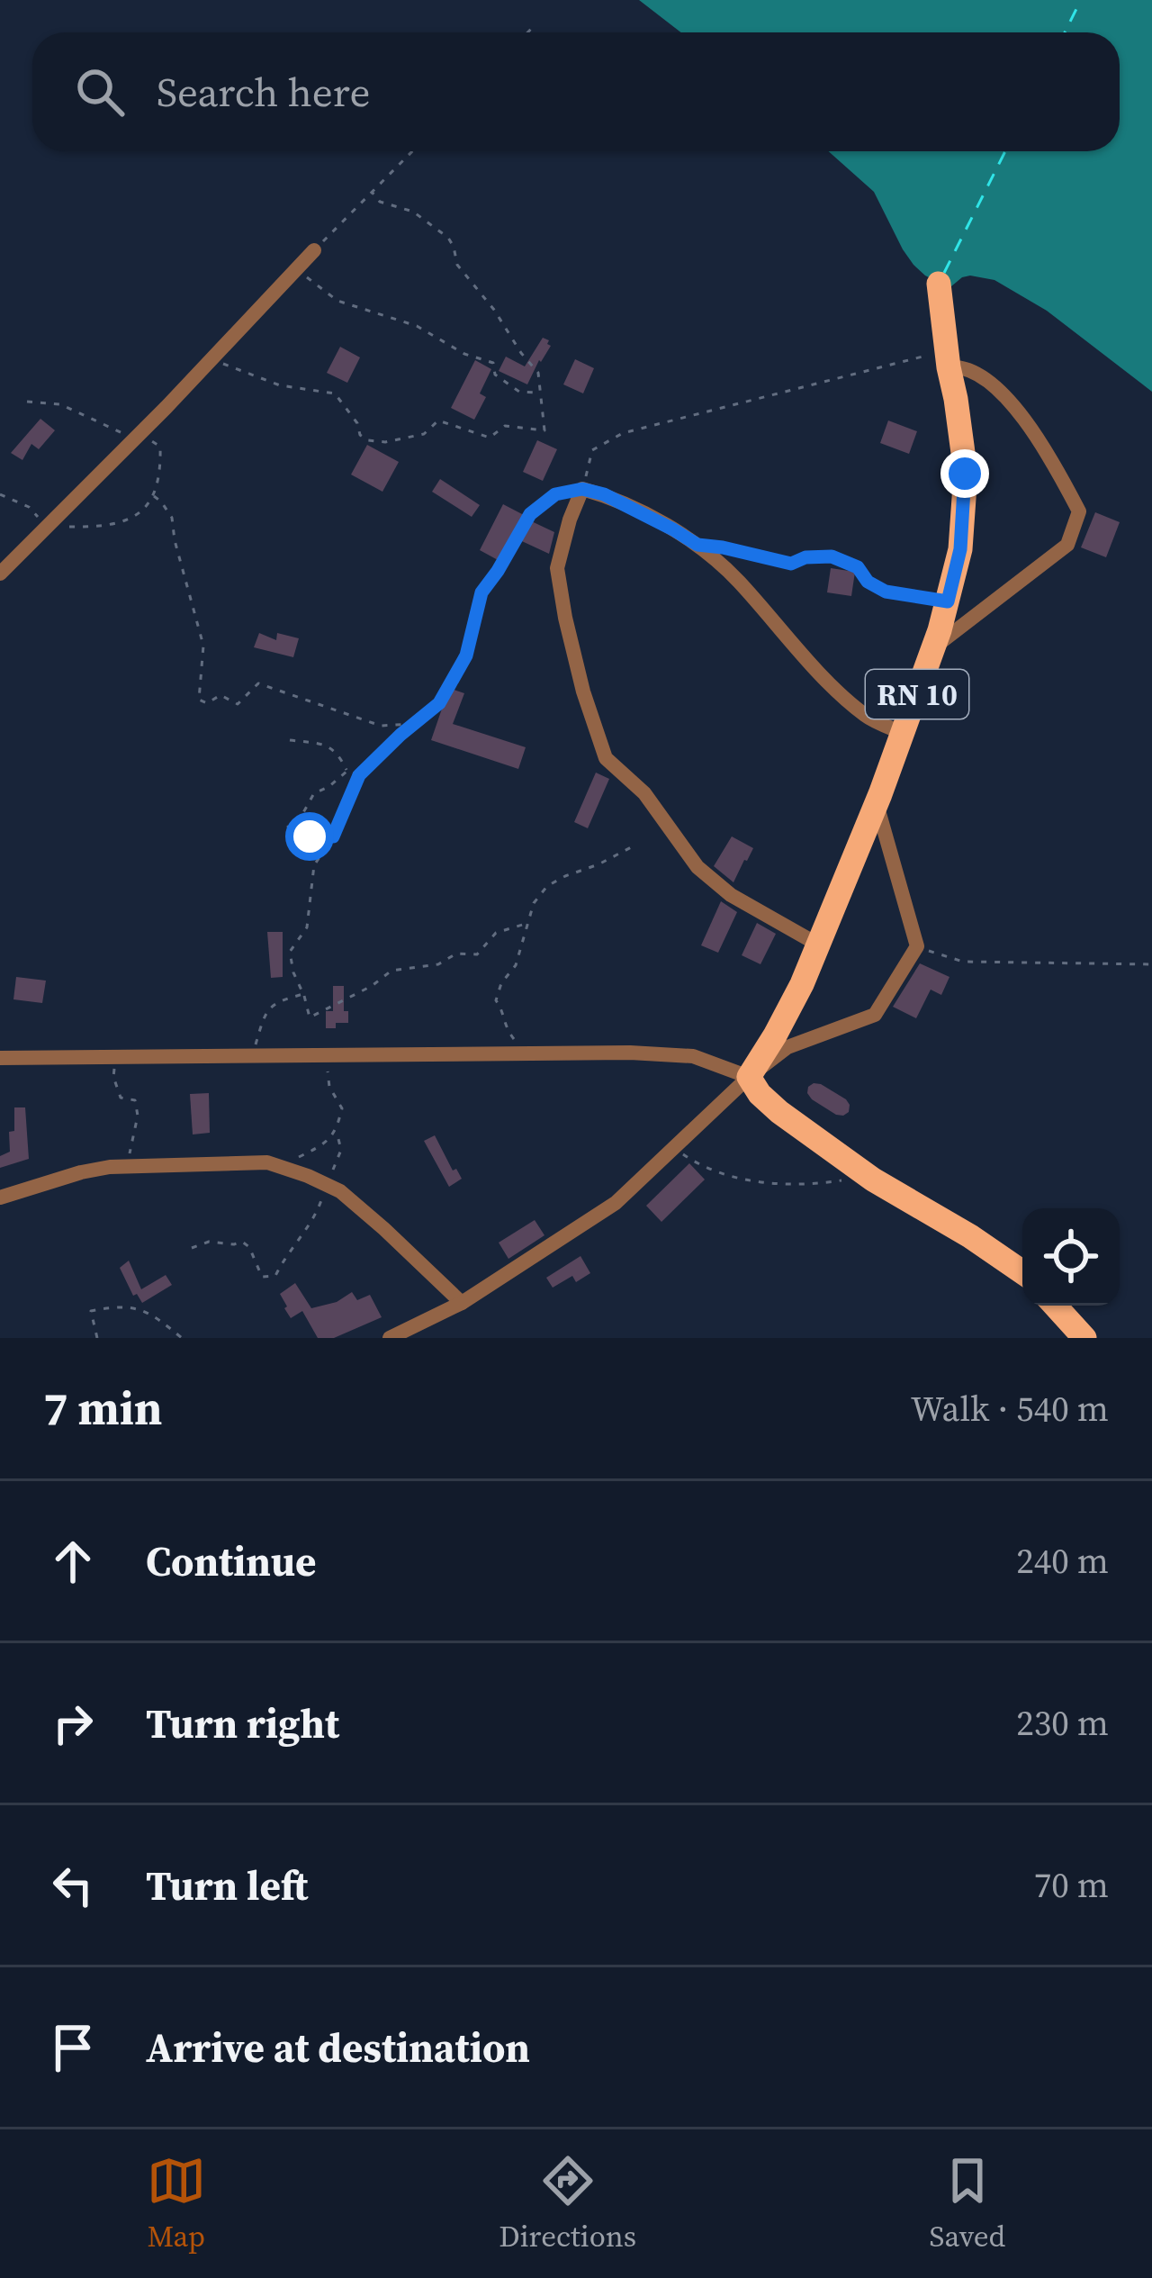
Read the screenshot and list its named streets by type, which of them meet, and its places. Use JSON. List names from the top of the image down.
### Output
{
  "streets": {
    "main road": ["RN 10"]
  },
  "page": {
    "search": "Search here",
    "heading": ["7 min", "Walk · 540 m"],
    "list": [
      ["Continue", "240 m"],
      ["Turn right", "230 m"],
      ["Turn left", "70 m"],
      "Arrive at destination"
    ],
    "nav": ["Map", "Directions", "Saved"]
  }
}
